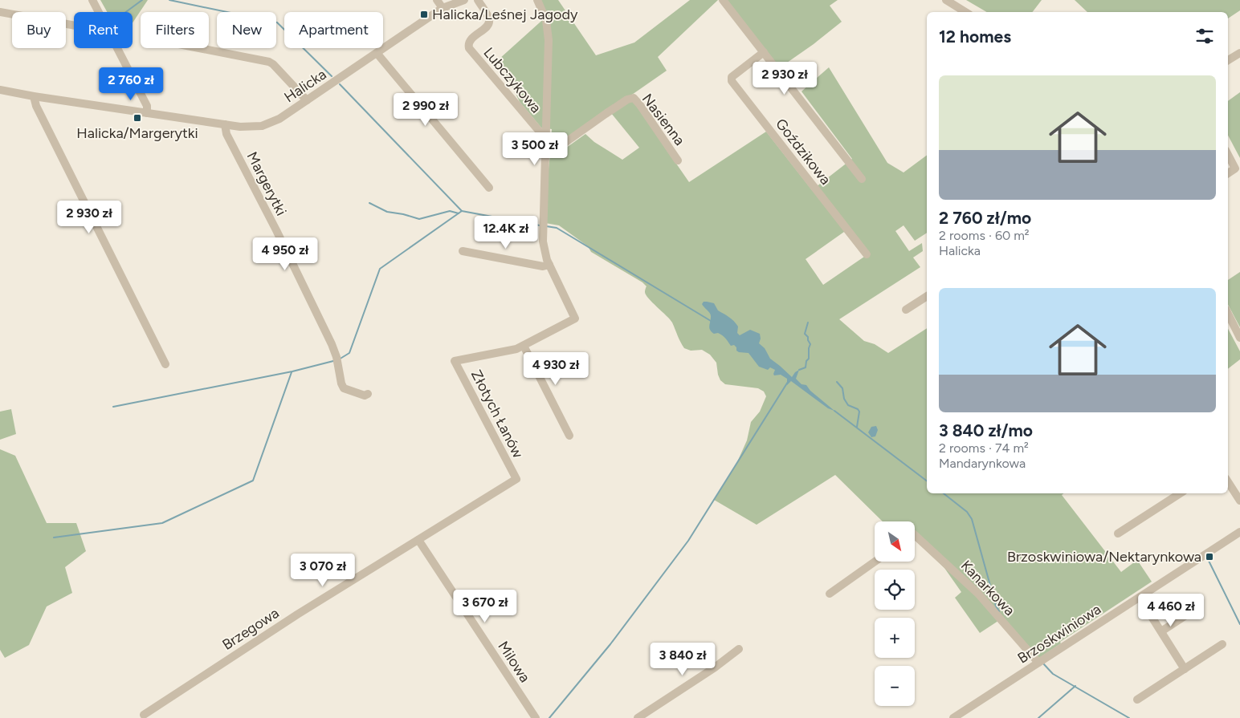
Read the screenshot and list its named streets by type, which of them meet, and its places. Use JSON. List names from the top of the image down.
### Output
{
  "streets": {
    "street": [
      "Lubczykowa",
      "Halicka",
      "Nasienna",
      "Goździkowa",
      "Margerytki",
      "Złotych Łanów",
      "Kanarkowa",
      "Brzegowa",
      "Brzoskwiniowa",
      "Milowa"
    ]
  },
  "crossings": [
    ["Halicka", "Margerytki"],
    ["Złotych Łanów", "Brzegowa"],
    ["Kanarkowa", "Brzoskwiniowa"],
    ["Brzegowa", "Milowa"]
  ],
  "places": {
    "transit": ["Halicka/Leśnej Jagody", "Halicka/Margerytki", "Brzoskwiniowa/Nektarynkowa"]
  },
  "north": "bottom right",
  "page": {
    "chip": [
      "Buy",
      "Rent",
      "Filters",
      "New",
      "Apartment"
    ],
    "heading": "12 homes",
    "list": [
      {
        "name": "2 760 zł/mo",
        "note": "2 rooms · 60 m² · Halicka"
      },
      {
        "name": "3 840 zł/mo",
        "note": "2 rooms · 74 m² · Mandarynkowa"
      }
    ],
    "price": [
      "2 930 zł",
      "2 760 zł",
      "2 990 zł",
      "3 500 zł",
      "2 930 zł",
      "12.4K zł",
      "4 950 zł",
      "4 930 zł",
      "3 070 zł",
      "3 670 zł",
      "4 460 zł",
      "3 840 zł"
    ],
    "map_buttons": ["+", "−"]
  }
}
